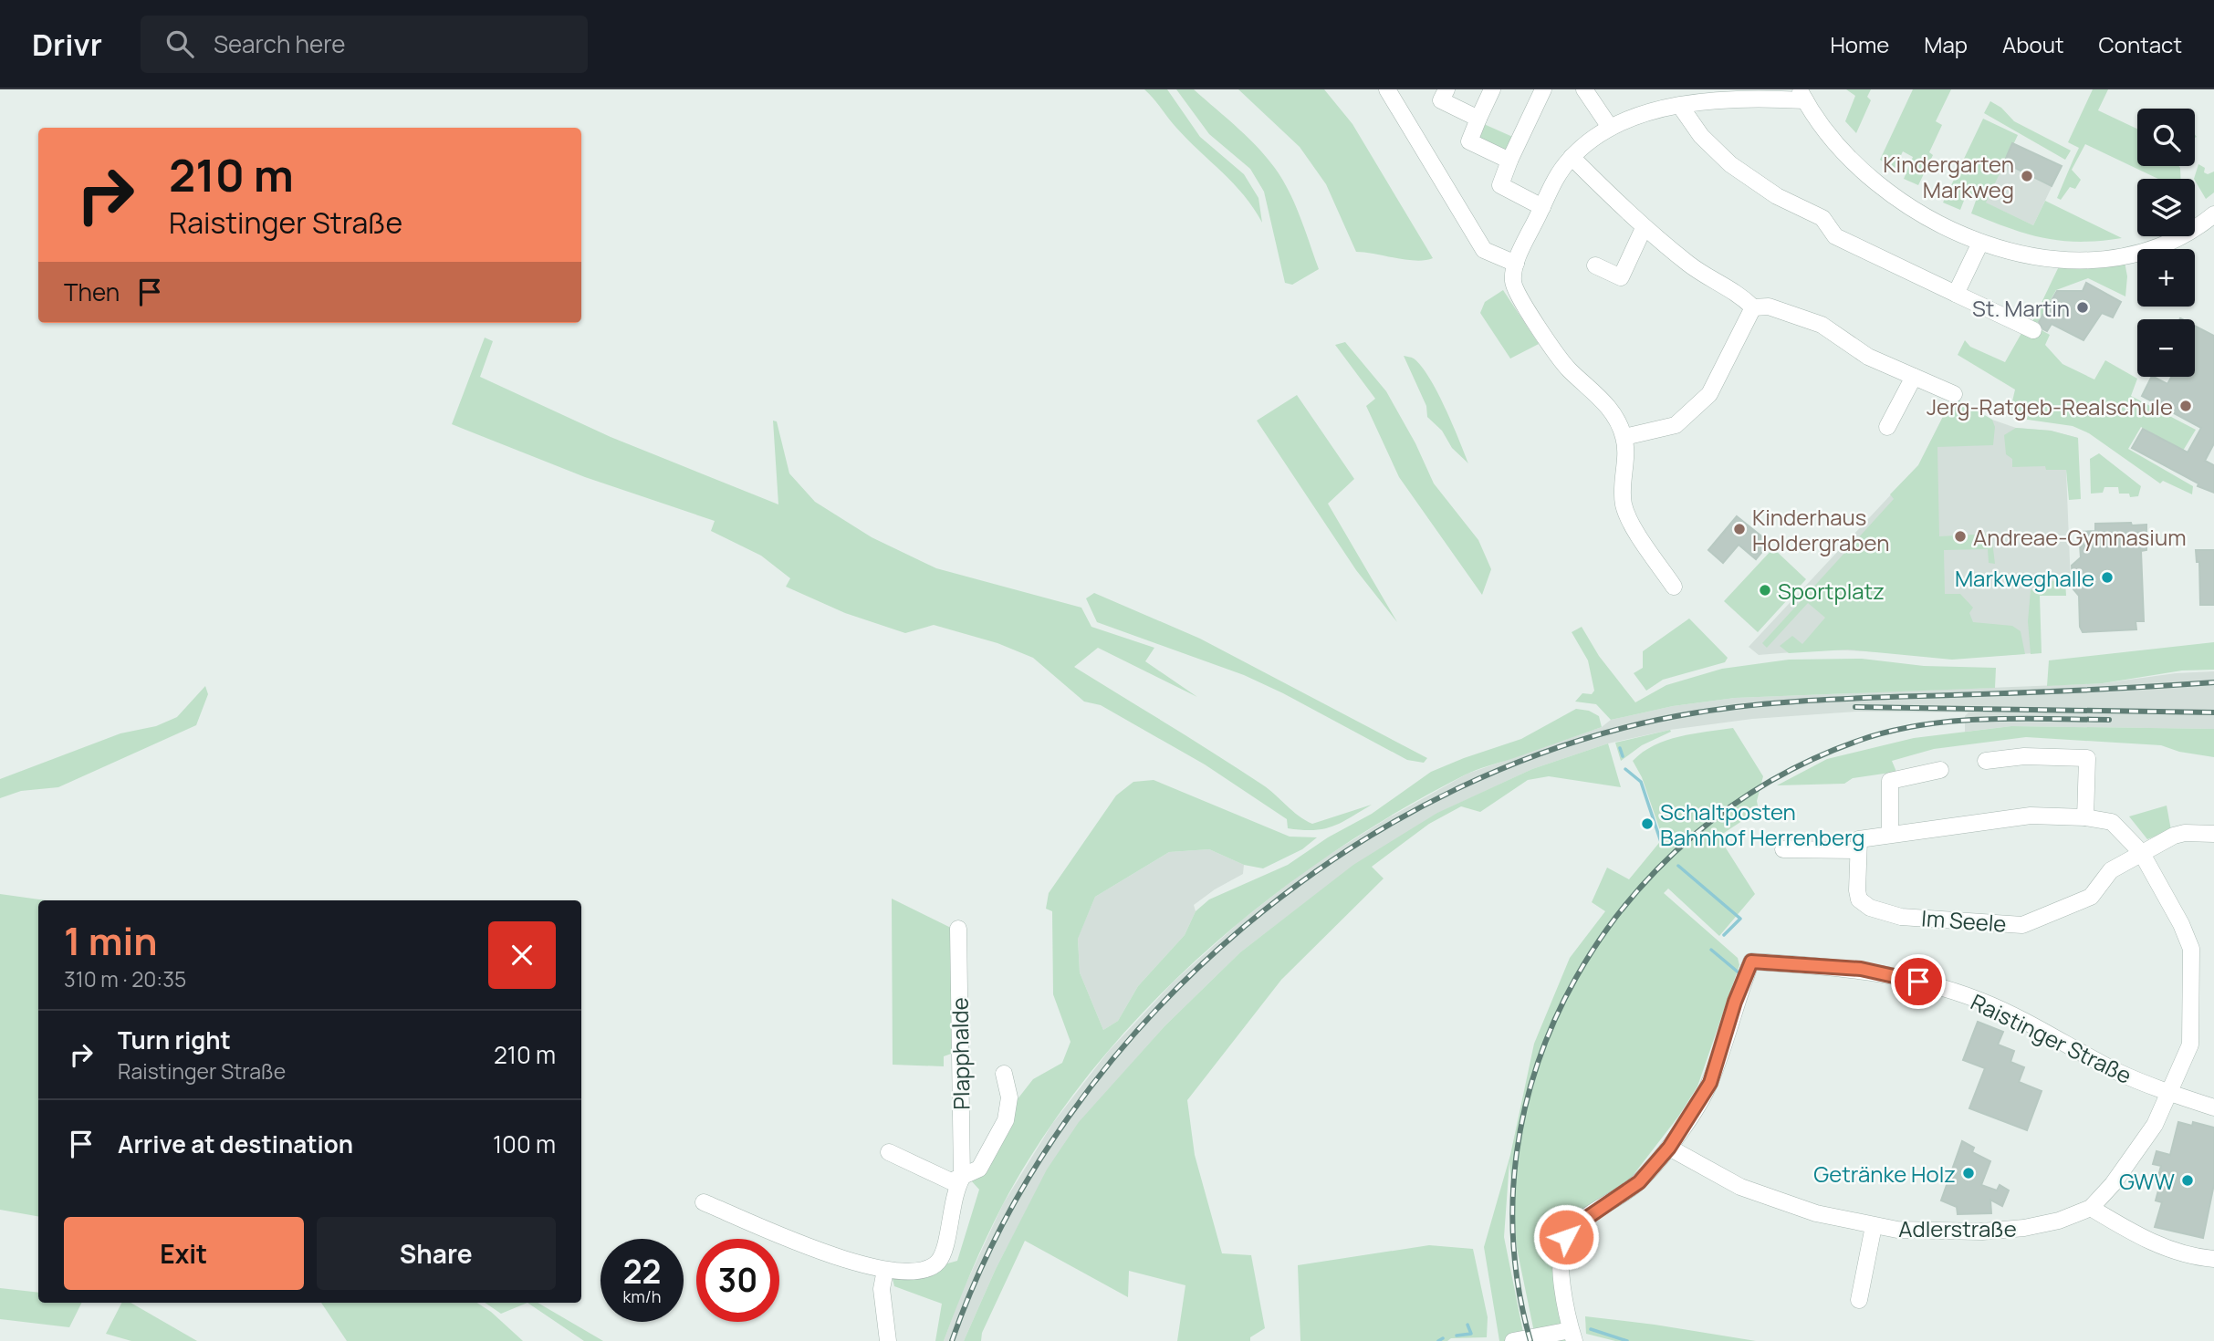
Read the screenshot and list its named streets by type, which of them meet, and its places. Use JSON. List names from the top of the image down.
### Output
{
  "streets": {
    "street": [
      "Im Seele",
      "Raistinger Straße",
      "Plapphalde",
      "Adlerstraße"
    ]
  },
  "crossings": [
    ["Raistinger Straße", "Adlerstraße"]
  ],
  "places": [
    "Kindergarten Markweg",
    "St. Martin",
    "Jerg-Ratgeb-Realschule",
    "Kinderhaus Holdergraben",
    "Andreae-Gymnasium",
    "Markweghalle",
    "Sportplatz",
    "Schaltposten Bahnhof Herrenberg",
    "Getränke Holz",
    "GWW"
  ],
  "page": {
    "header": "Drivr",
    "search": "Search here",
    "nav": [
      "Home",
      "Map",
      "About",
      "Contact"
    ],
    "map_buttons": ["+", "−"],
    "turn": ["210 m", "Raistinger Straße"],
    "then": "Then",
    "heading": ["1 min", "310 m · 20:35"],
    "list": [
      {
        "name": "Turn right",
        "note": "Raistinger Straße",
        "value": "210 m"
      },
      {
        "name": "Arrive at destination",
        "value": "100 m"
      }
    ],
    "buttons": ["Exit", "Share"],
    "speed": "22 km/h",
    "limit": "30"
  }
}
